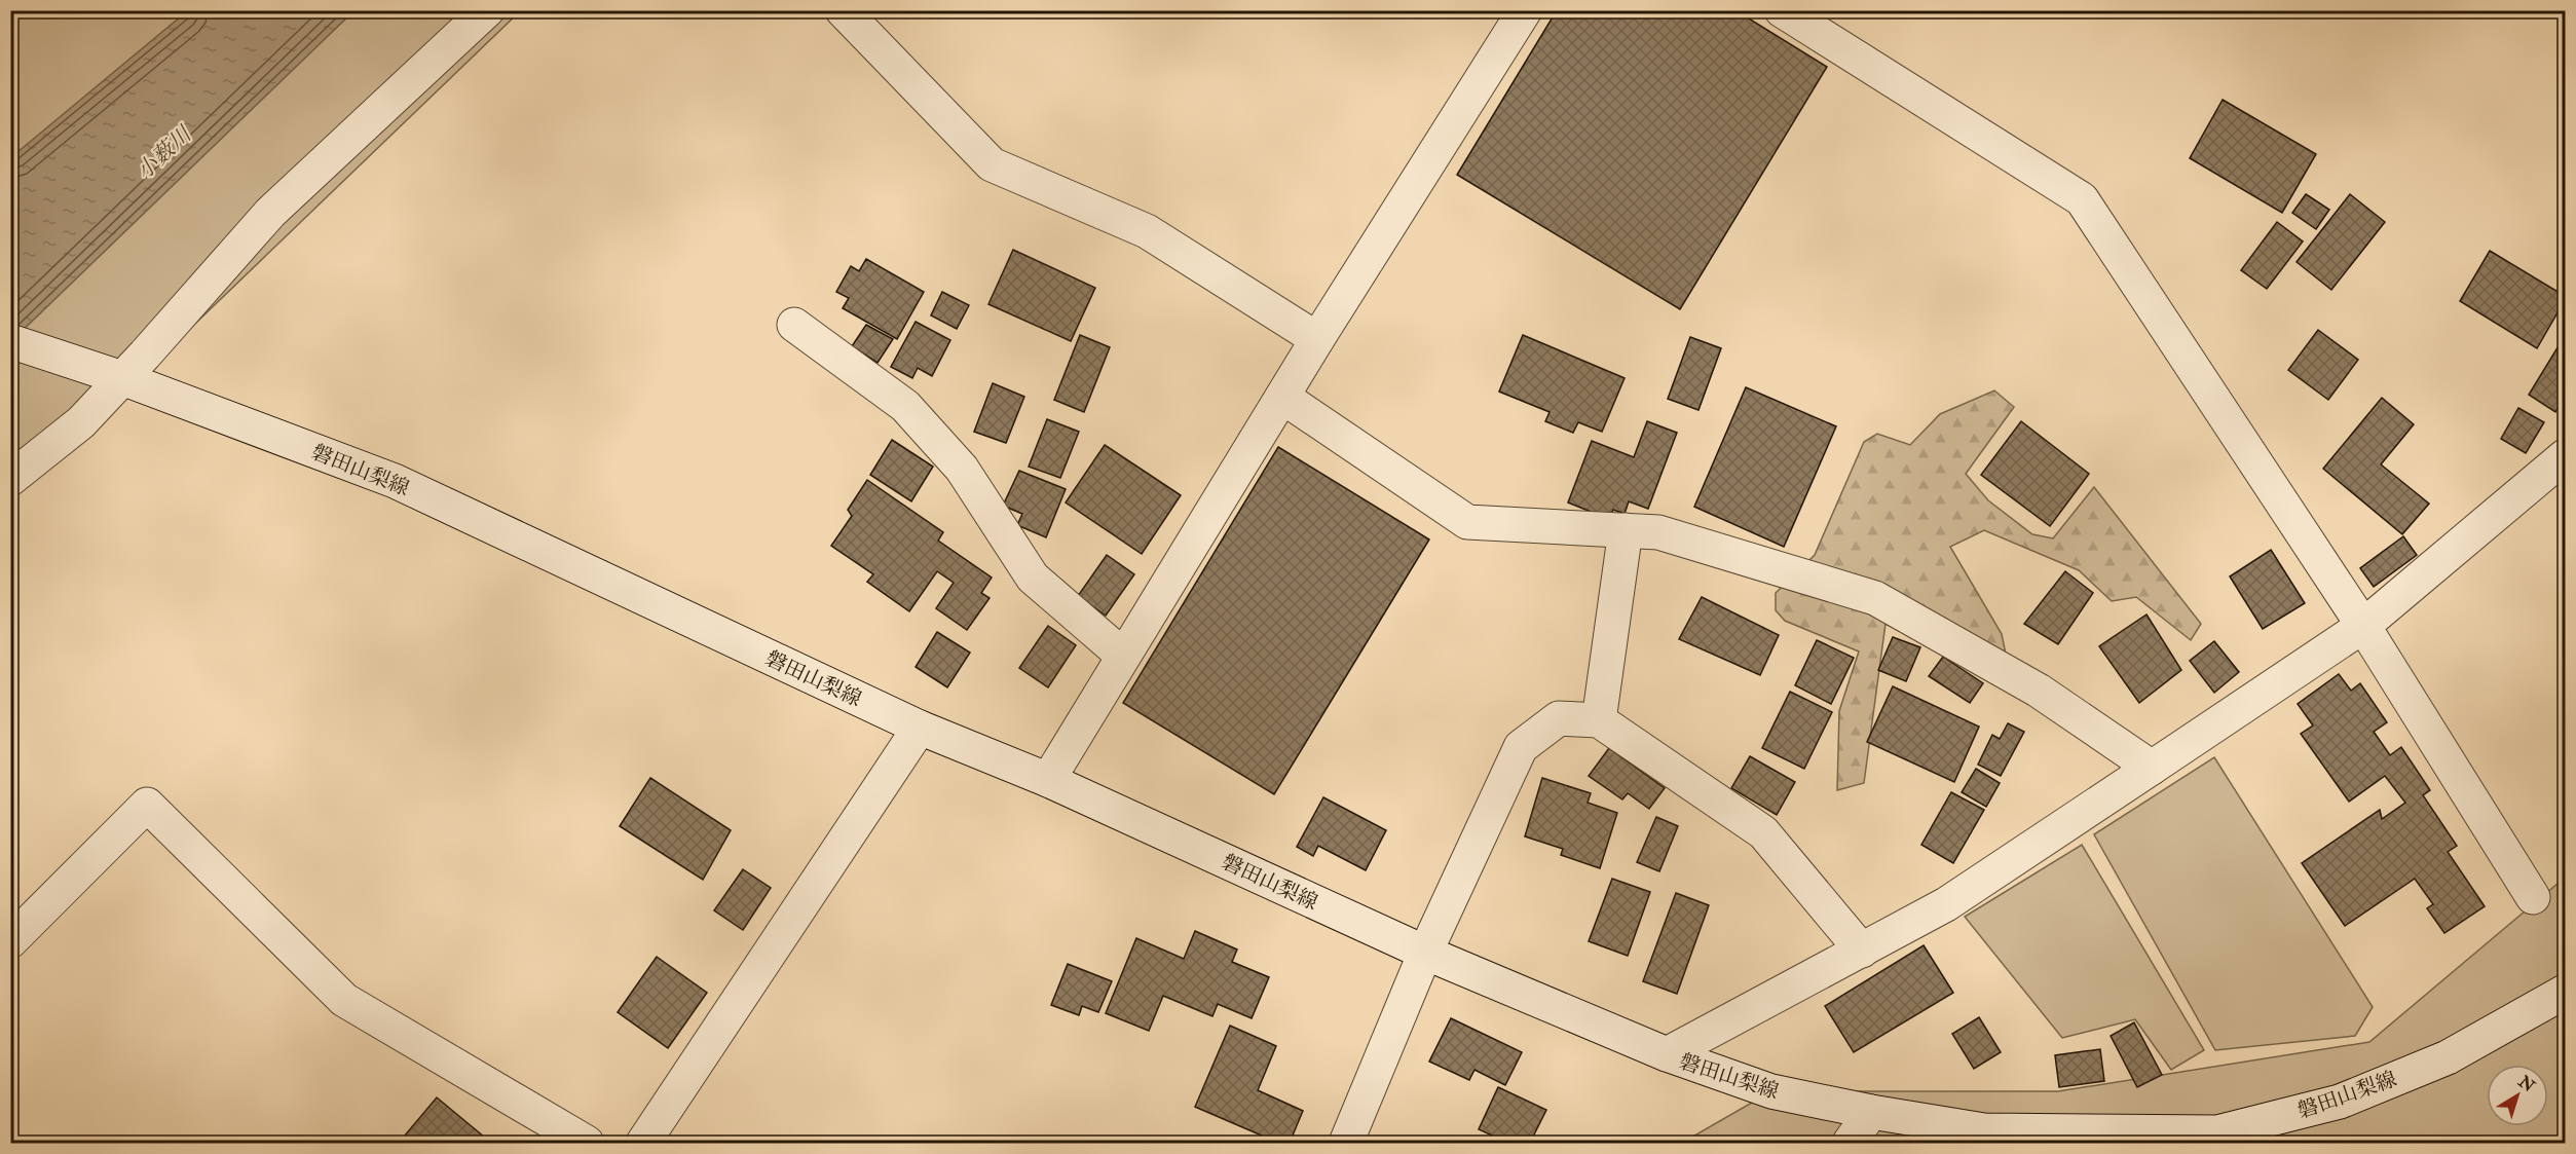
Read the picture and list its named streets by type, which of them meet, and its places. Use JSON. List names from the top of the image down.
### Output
{
  "streets": {
    "street": ["磐田山梨線"]
  },
  "water": ["小薮川"],
  "north": "top right"
}
